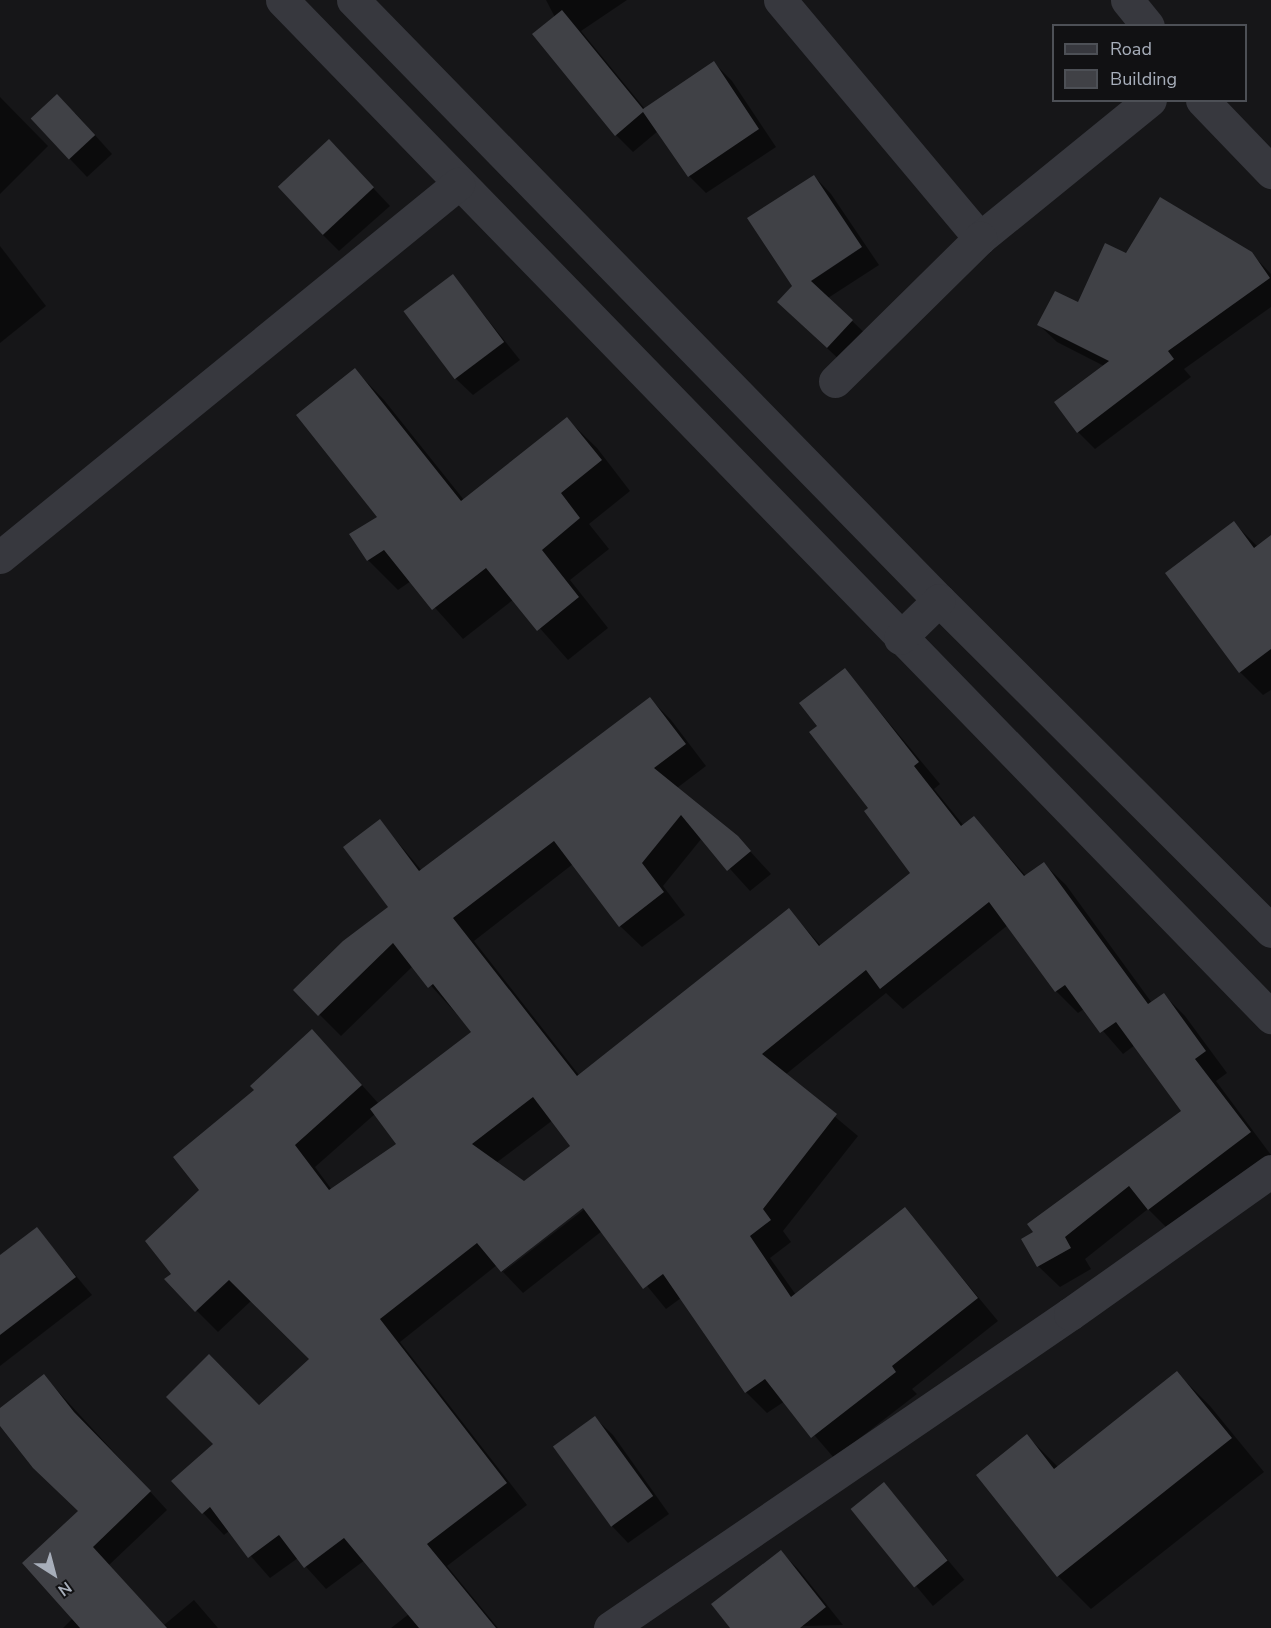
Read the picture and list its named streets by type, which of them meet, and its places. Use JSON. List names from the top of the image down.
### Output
{
  "legend": ["Road", "Building"],
  "north": "bottom right"
}
